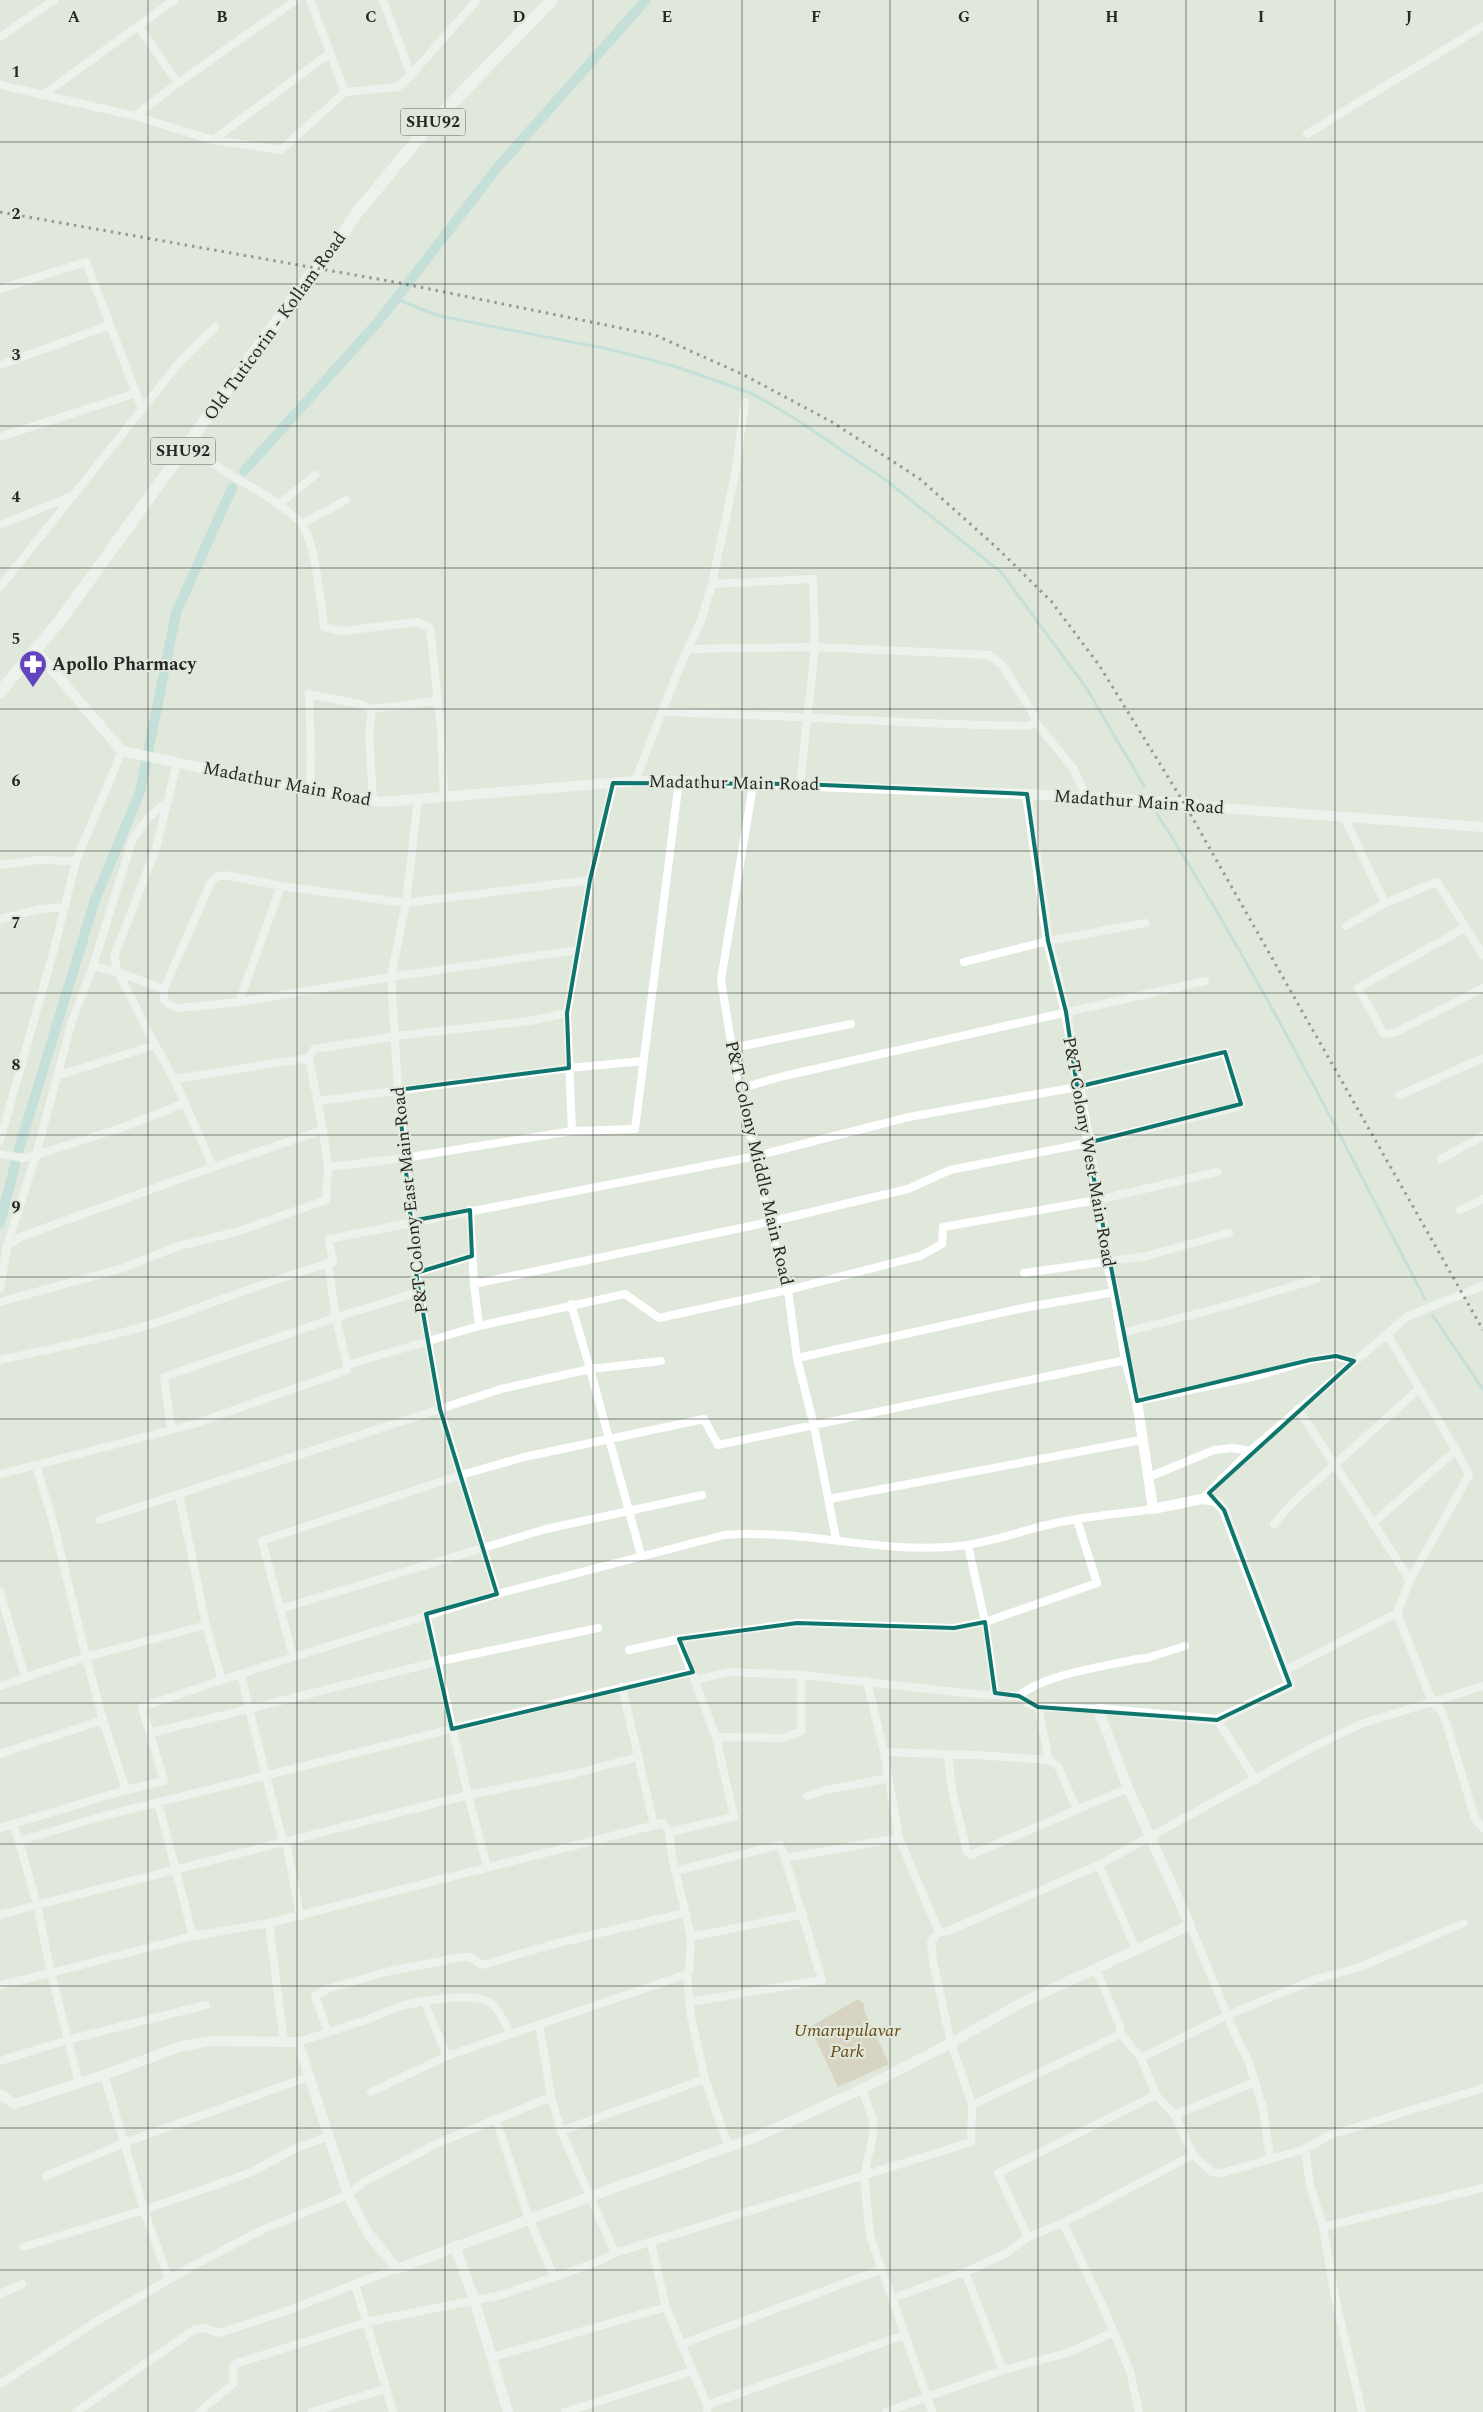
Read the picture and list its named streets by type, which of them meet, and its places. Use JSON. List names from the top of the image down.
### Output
{
  "streets": {
    "main road": ["SHU92", "Old Tuticorin - Kollam Road"],
    "street": [
      "Madathur Main Road",
      "P&T Colony West Main Road",
      "P&T Colony Middle Main Road",
      "P&T Colony East Main Road"
    ]
  },
  "crossings": [
    ["Madathur Main Road", "P&T Colony West Main Road"],
    ["Madathur Main Road", "P&T Colony Middle Main Road"],
    ["Madathur Main Road", "P&T Colony East Main Road"]
  ],
  "parks": ["Umarupulavar Park"],
  "places": {
    "pharmacy": ["Apollo Pharmacy"]
  },
  "grid": {
    "columns": [
      "A",
      "B",
      "C",
      "D",
      "E",
      "F",
      "G",
      "H",
      "I",
      "J"
    ],
    "rows": [
      "1",
      "2",
      "3",
      "4",
      "5",
      "6",
      "7",
      "8",
      "9"
    ]
  }
}
